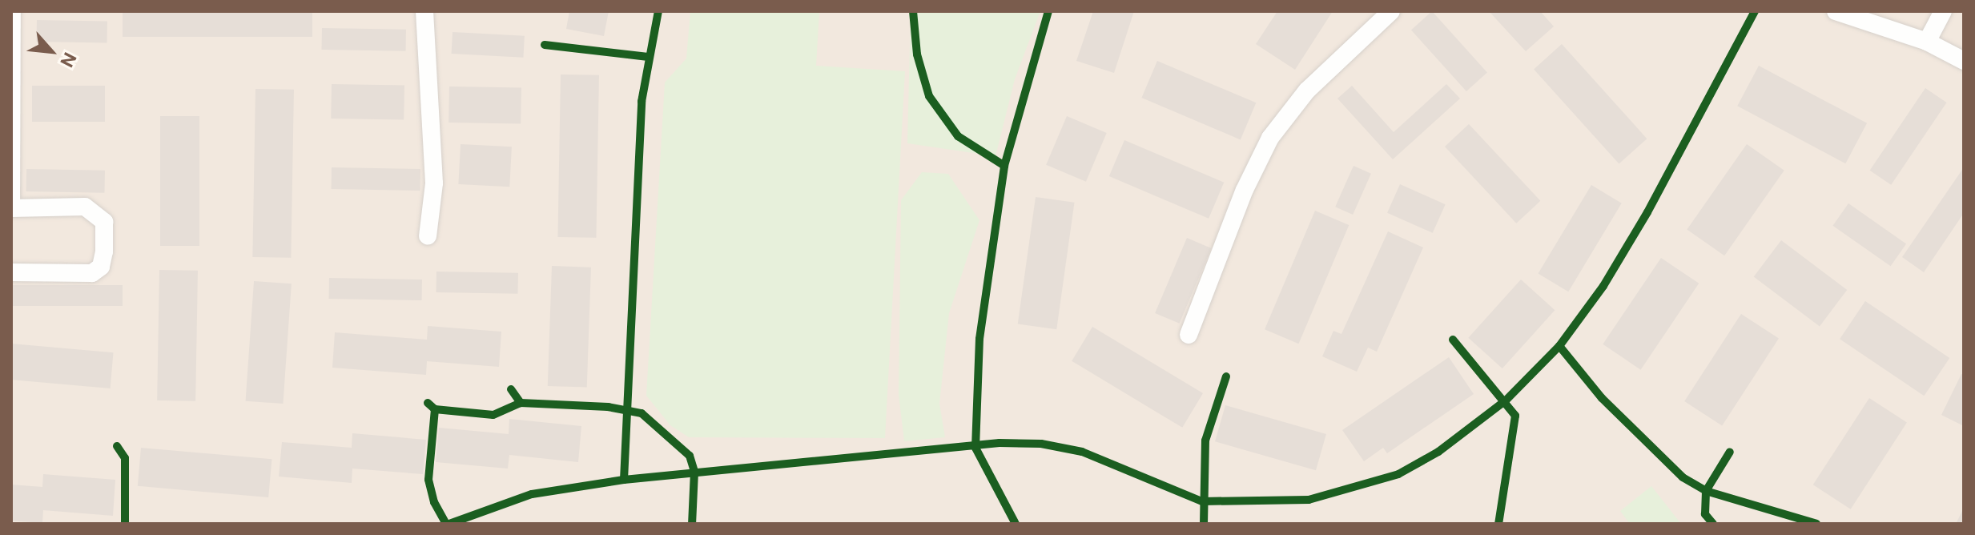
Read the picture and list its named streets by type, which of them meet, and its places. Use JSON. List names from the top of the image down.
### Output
{
  "north": "bottom right"
}
